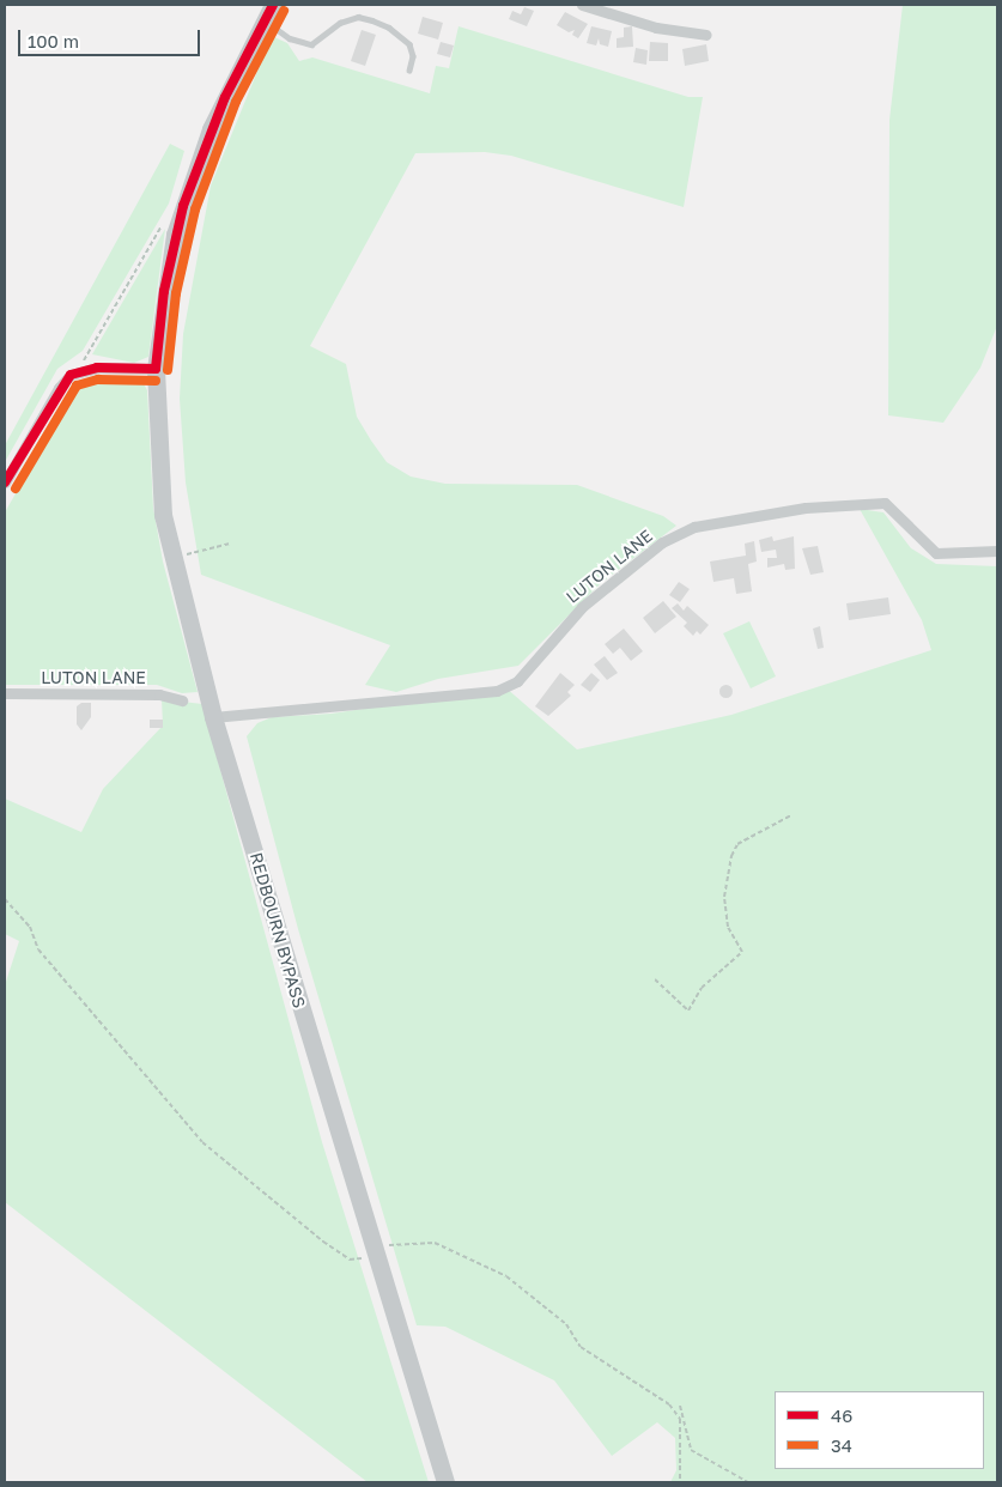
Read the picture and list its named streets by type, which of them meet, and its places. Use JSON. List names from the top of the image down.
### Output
{
  "streets": {
    "main road": ["REDBOURN BYPASS"],
    "street": ["LUTON LANE"]
  },
  "crossings": [
    ["LUTON LANE", "REDBOURN BYPASS"]
  ],
  "lines": ["transit line 46", "transit line 34"],
  "legend": ["46", "34"],
  "scale_bar": "100 m"
}
